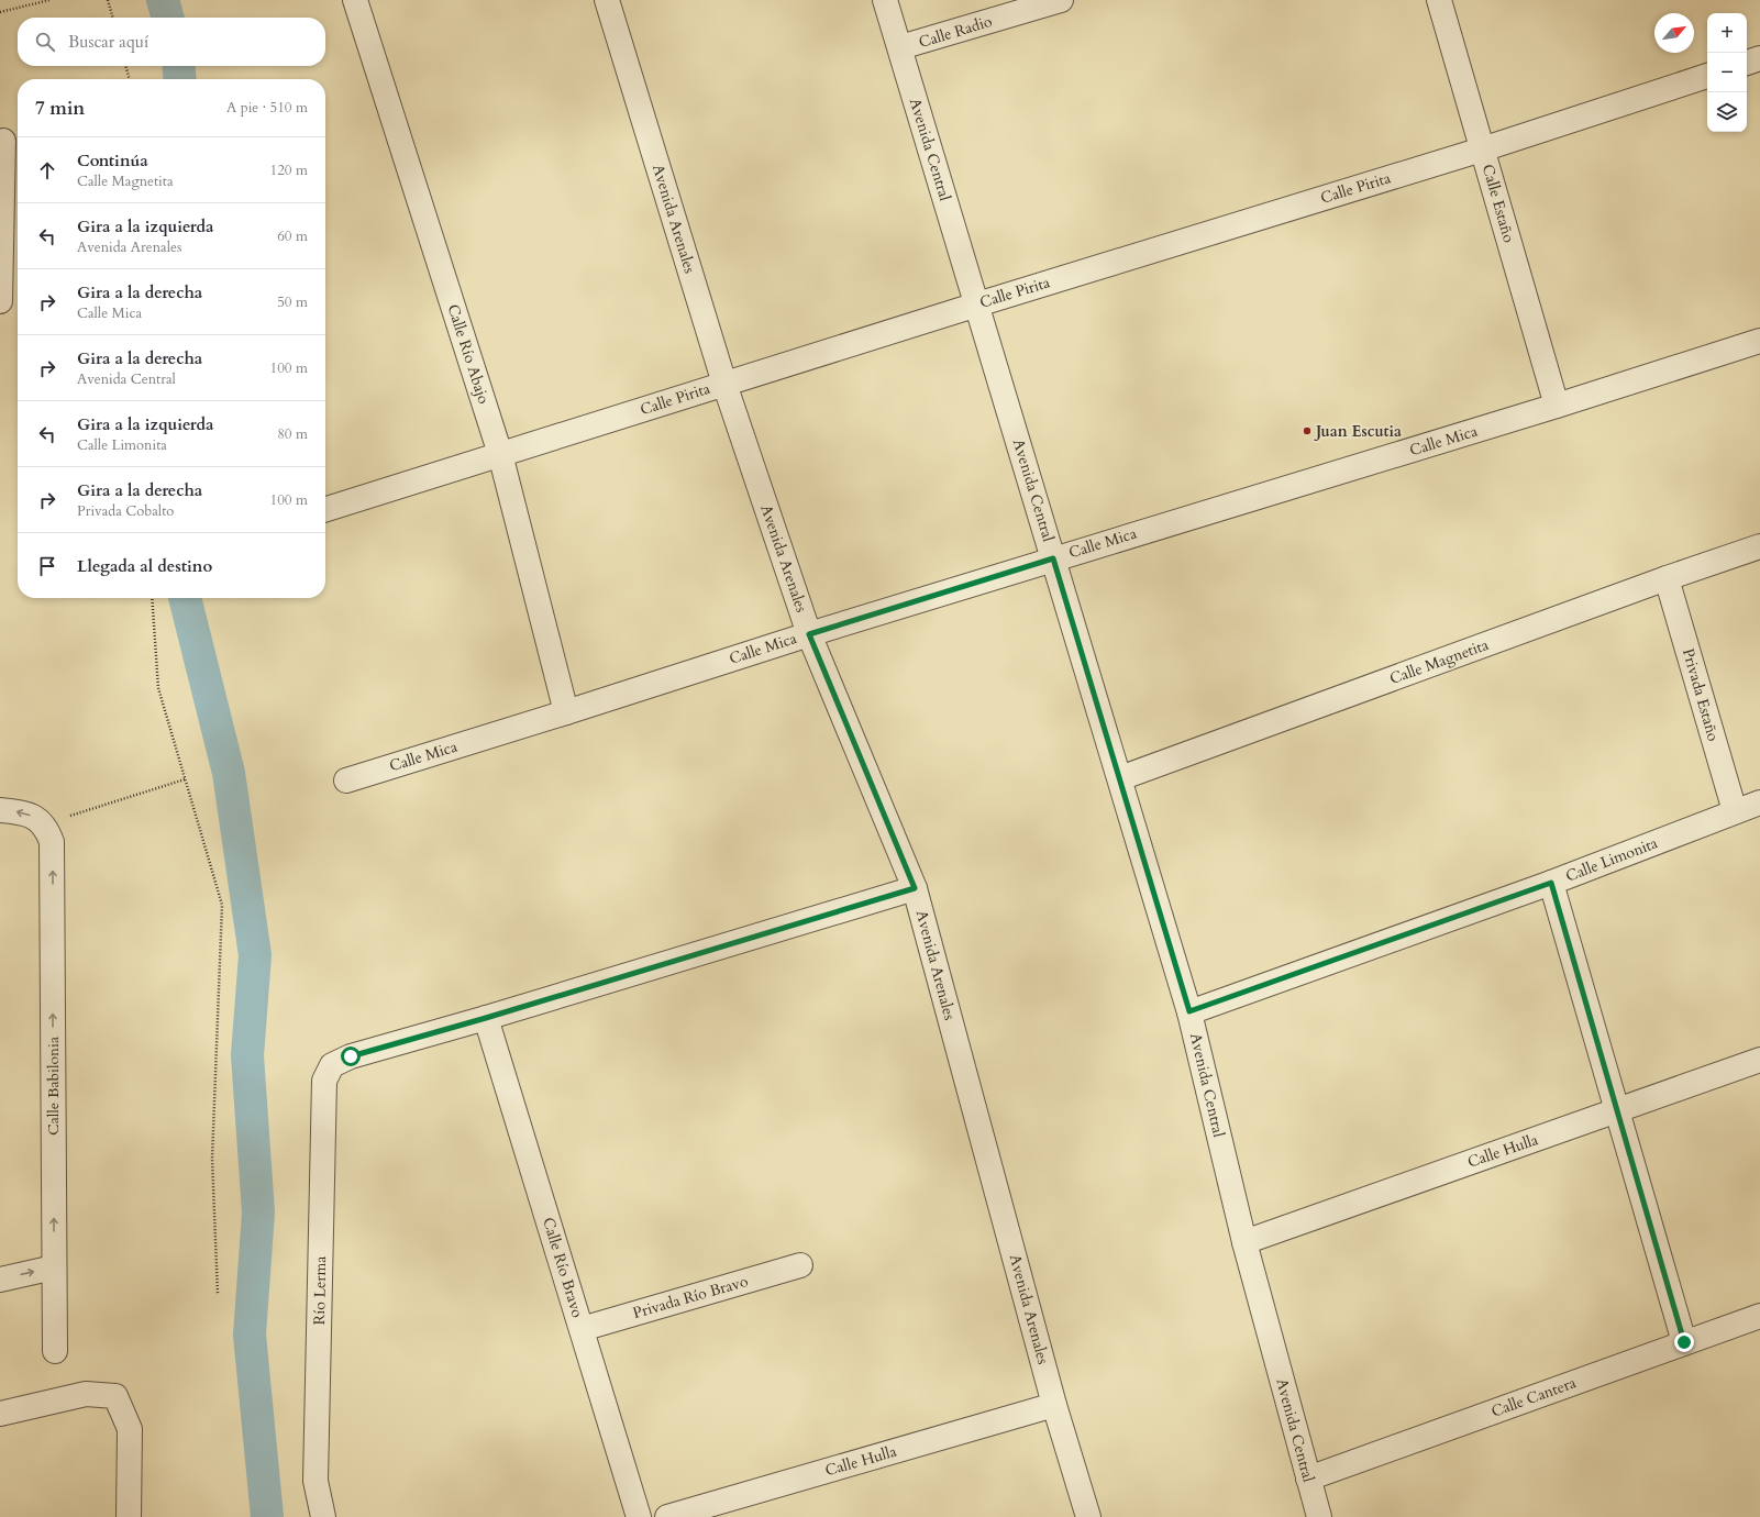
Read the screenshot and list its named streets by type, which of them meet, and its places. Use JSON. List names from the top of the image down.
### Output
{
  "streets": {
    "street": [
      "Calle Radio",
      "Avenida Central",
      "Calle Pirita",
      "Calle Estaño",
      "Avenida Arenales",
      "Calle Río Abajo",
      "Calle Mica",
      "Calle Magnetita",
      "Privada Estaño",
      "Calle Limonita",
      "Calle Babilonia",
      "Calle Hulla",
      "Calle Río Bravo",
      "Río Lerma",
      "Privada Río Bravo",
      "Calle Cantera"
    ]
  },
  "crossings": [
    ["Calle Radio", "Avenida Central"],
    ["Avenida Central", "Calle Pirita"],
    ["Avenida Central", "Calle Mica"],
    ["Avenida Central", "Calle Magnetita"],
    ["Avenida Central", "Calle Limonita"],
    ["Avenida Central", "Calle Hulla"],
    ["Avenida Central", "Calle Cantera"],
    ["Calle Pirita", "Calle Estaño"],
    ["Calle Pirita", "Avenida Arenales"],
    ["Calle Pirita", "Calle Río Abajo"],
    ["Calle Estaño", "Calle Mica"],
    ["Avenida Arenales", "Calle Mica"],
    ["Avenida Arenales", "Calle Hulla"],
    ["Calle Río Abajo", "Calle Mica"],
    ["Calle Magnetita", "Privada Estaño"],
    ["Privada Estaño", "Calle Limonita"],
    ["Calle Río Bravo", "Río Lerma"],
    ["Calle Río Bravo", "Privada Río Bravo"]
  ],
  "one_way": ["Calle Babilonia"],
  "places": ["Juan Escutia"],
  "north": "top right",
  "page": {
    "map_buttons": ["+", "−"],
    "search": "Buscar aquí",
    "heading": ["7 min", "A pie · 510 m"],
    "list": [
      ["Continúa", "Calle Magnetita", "120 m"],
      ["Gira a la izquierda", "Avenida Arenales", "60 m"],
      ["Gira a la derecha", "Calle Mica", "50 m"],
      ["Gira a la derecha", "Avenida Central", "100 m"],
      ["Gira a la izquierda", "Calle Limonita", "80 m"],
      ["Gira a la derecha", "Privada Cobalto", "100 m"],
      "Llegada al destino"
    ]
  }
}
